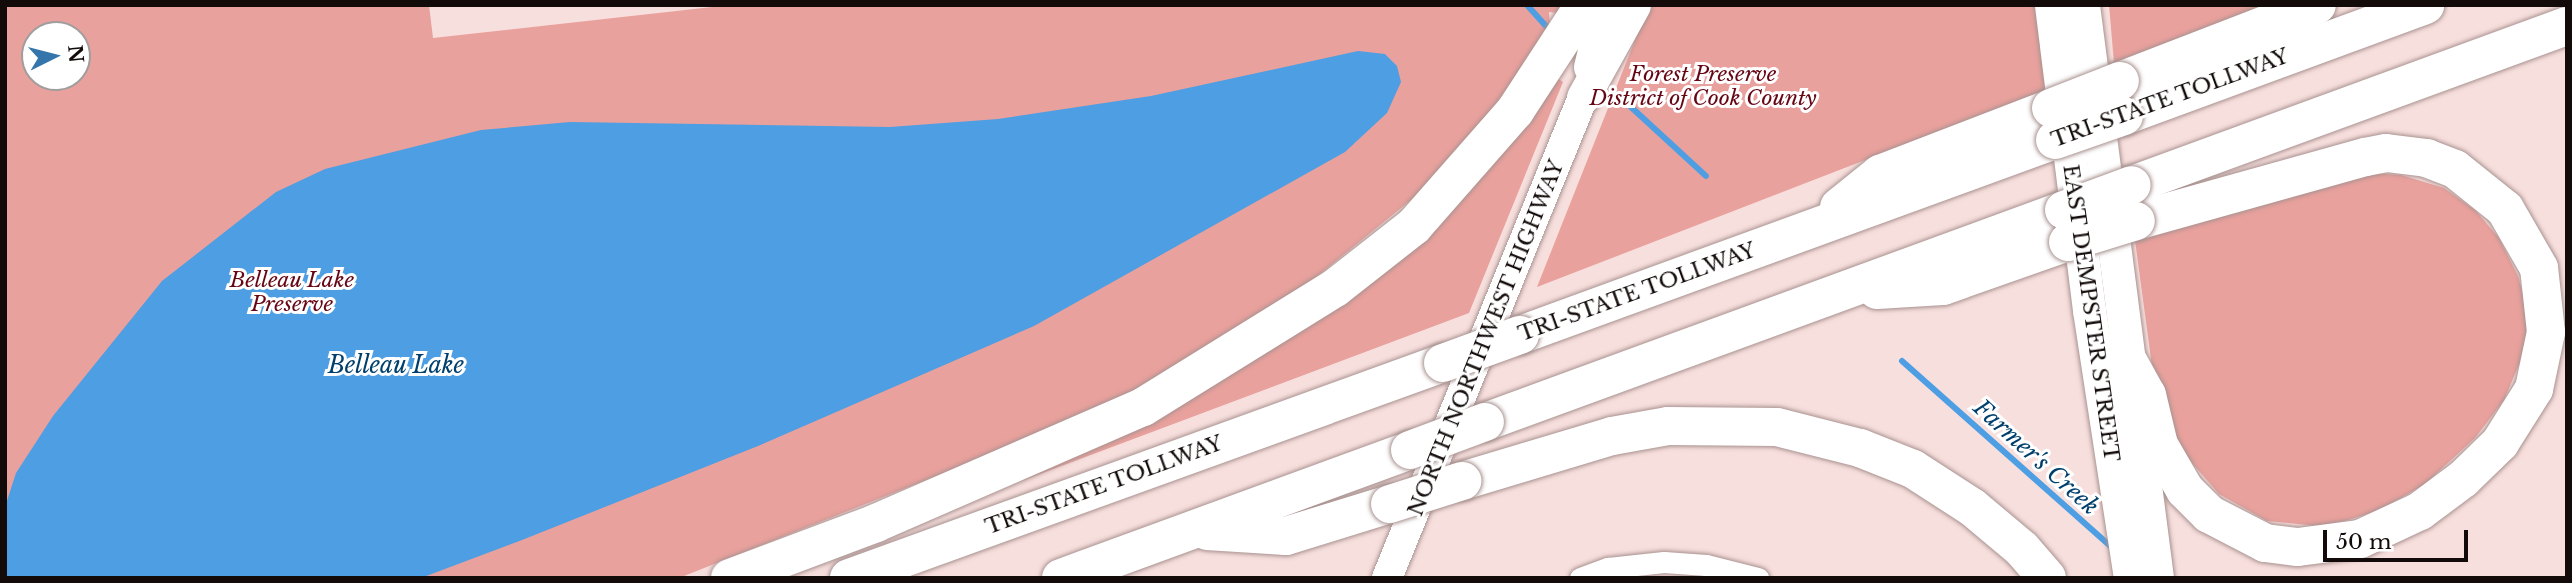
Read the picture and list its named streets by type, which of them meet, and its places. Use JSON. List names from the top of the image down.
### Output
{
  "streets": {
    "highway": ["TRI-STATE TOLLWAY"],
    "main road": ["EAST DEMPSTER STREET", "NORTH NORTHWEST HIGHWAY"]
  },
  "water": ["Belleau Lake", "Farmer's Creek"],
  "parks": ["Forest Preserve District of Cook County", "Belleau Lake Preserve"],
  "scale_bar": "50 m",
  "north": "right"
}
